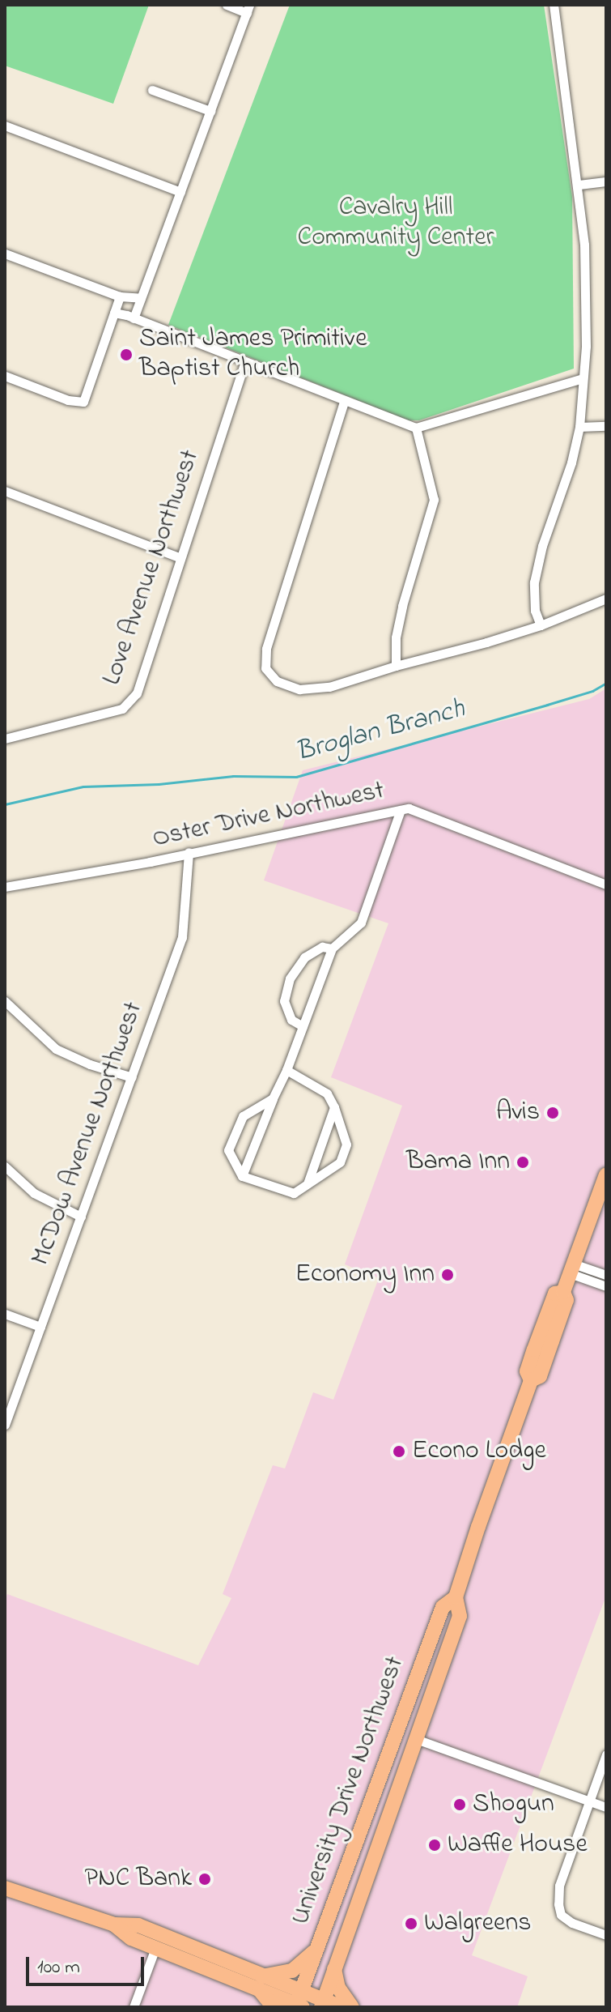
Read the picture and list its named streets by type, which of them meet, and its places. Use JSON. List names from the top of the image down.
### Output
{
  "streets": {
    "main road": ["University Drive Northwest"],
    "street": ["Love Avenue Northwest", "Oster Drive Northwest", "McDow Avenue Northwest"]
  },
  "crossings": [
    ["Oster Drive Northwest", "McDow Avenue Northwest"]
  ],
  "water": ["Broglan Branch"],
  "parks": ["Cavalry Hill Community Center"],
  "places": [
    "Saint James Primitive Baptist Church",
    "Avis",
    "Bama Inn",
    "Economy Inn",
    "Econo Lodge",
    "Shogun",
    "Waffle House",
    "PNC Bank",
    "Walgreens"
  ],
  "scale_bar": "100 m"
}
